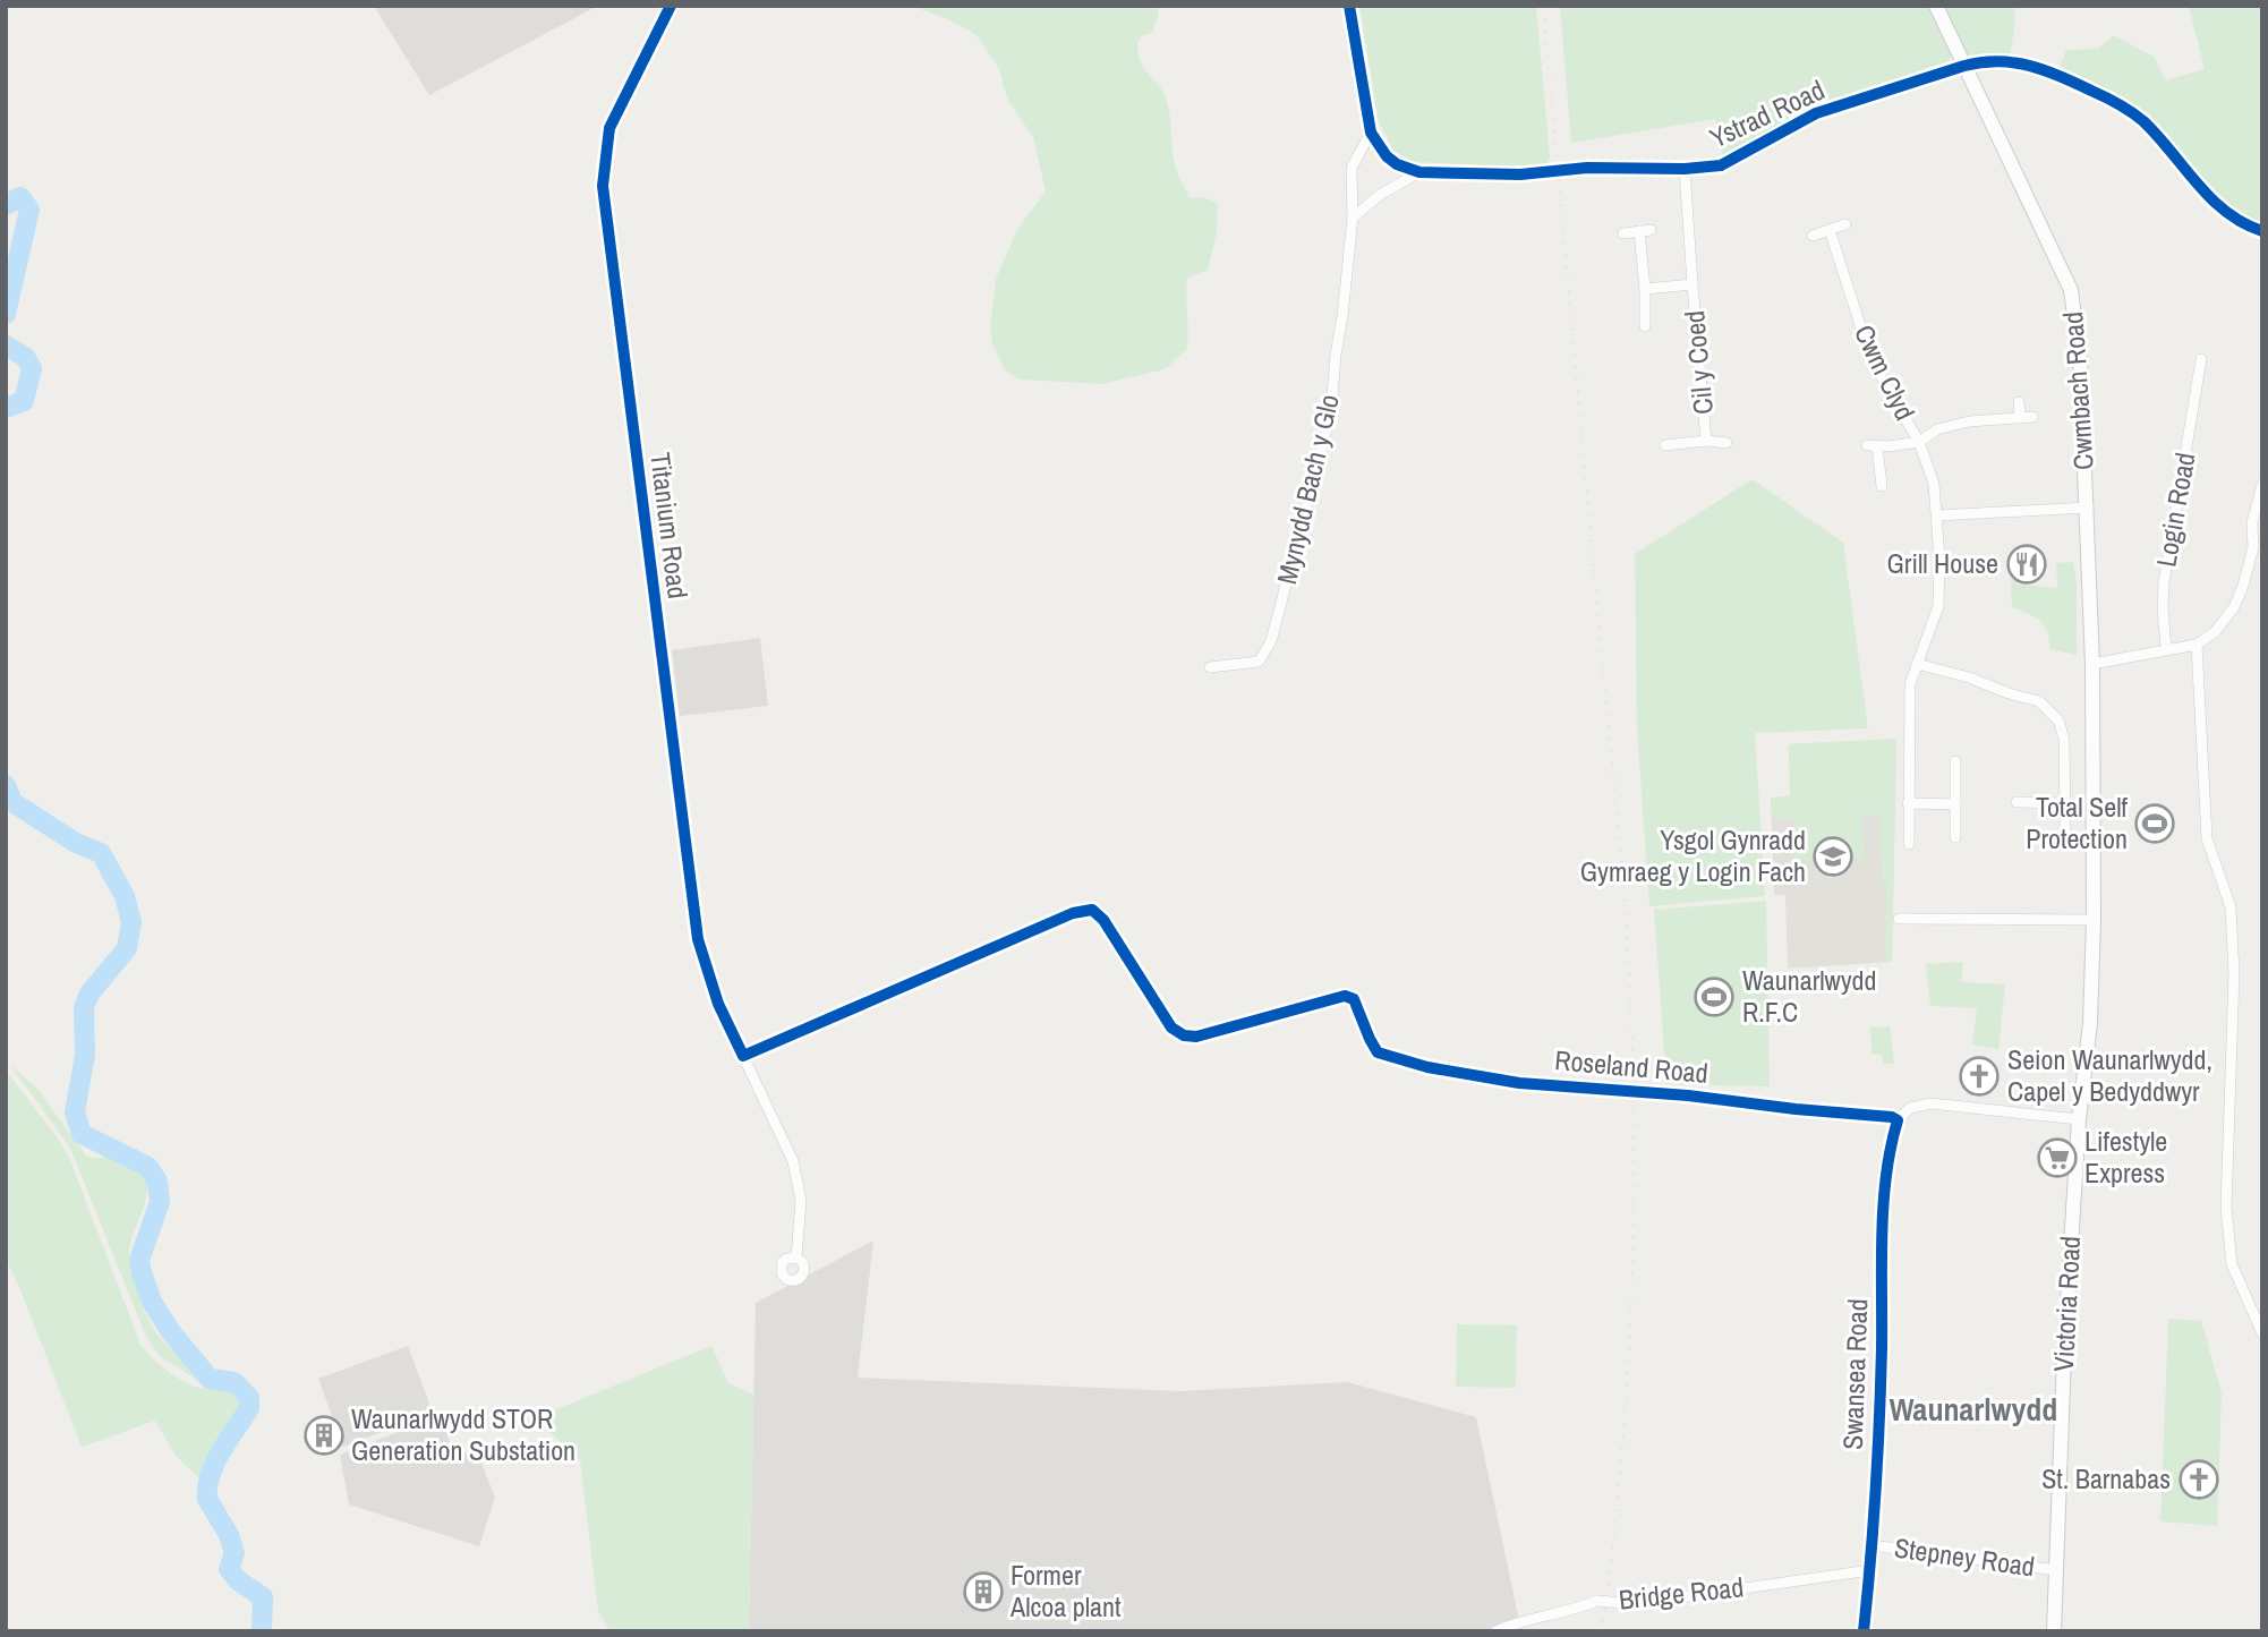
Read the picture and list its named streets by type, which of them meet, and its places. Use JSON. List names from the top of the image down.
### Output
{
  "streets": {
    "main road": ["Cwmbach Road", "Victoria Road"],
    "street": [
      "Ystrad Road",
      "Cil y Coed",
      "Cwm Clyd",
      "Mynydd Bach y Glo",
      "Login Road",
      "Titanium Road",
      "Roseland Road",
      "Swansea Road",
      "Stepney Road",
      "Bridge Road"
    ]
  },
  "crossings": [
    ["Ystrad Road", "Cil y Coed"],
    ["Ystrad Road", "Cwmbach Road"],
    ["Ystrad Road", "Mynydd Bach y Glo"],
    ["Titanium Road", "Roseland Road"],
    ["Roseland Road", "Swansea Road"],
    ["Victoria Road", "Stepney Road"],
    ["Swansea Road", "Stepney Road"],
    ["Swansea Road", "Bridge Road"]
  ],
  "districts": ["Waunarlwydd"],
  "places": {
    "restaurant": ["Grill House"],
    "sports": ["Total Self Protection", "Waunarlwydd R.F.C"],
    "school or university": ["Ysgol Gynradd Gymraeg y Login Fach"],
    "church": ["Seion Waunarlwydd, Capel y Bedyddwyr", "St. Barnabas"],
    "supermarket": ["Lifestyle Express"],
    "building": ["Waunarlwydd STOR Generation Substation", "Former Alcoa plant"]
  }
}
